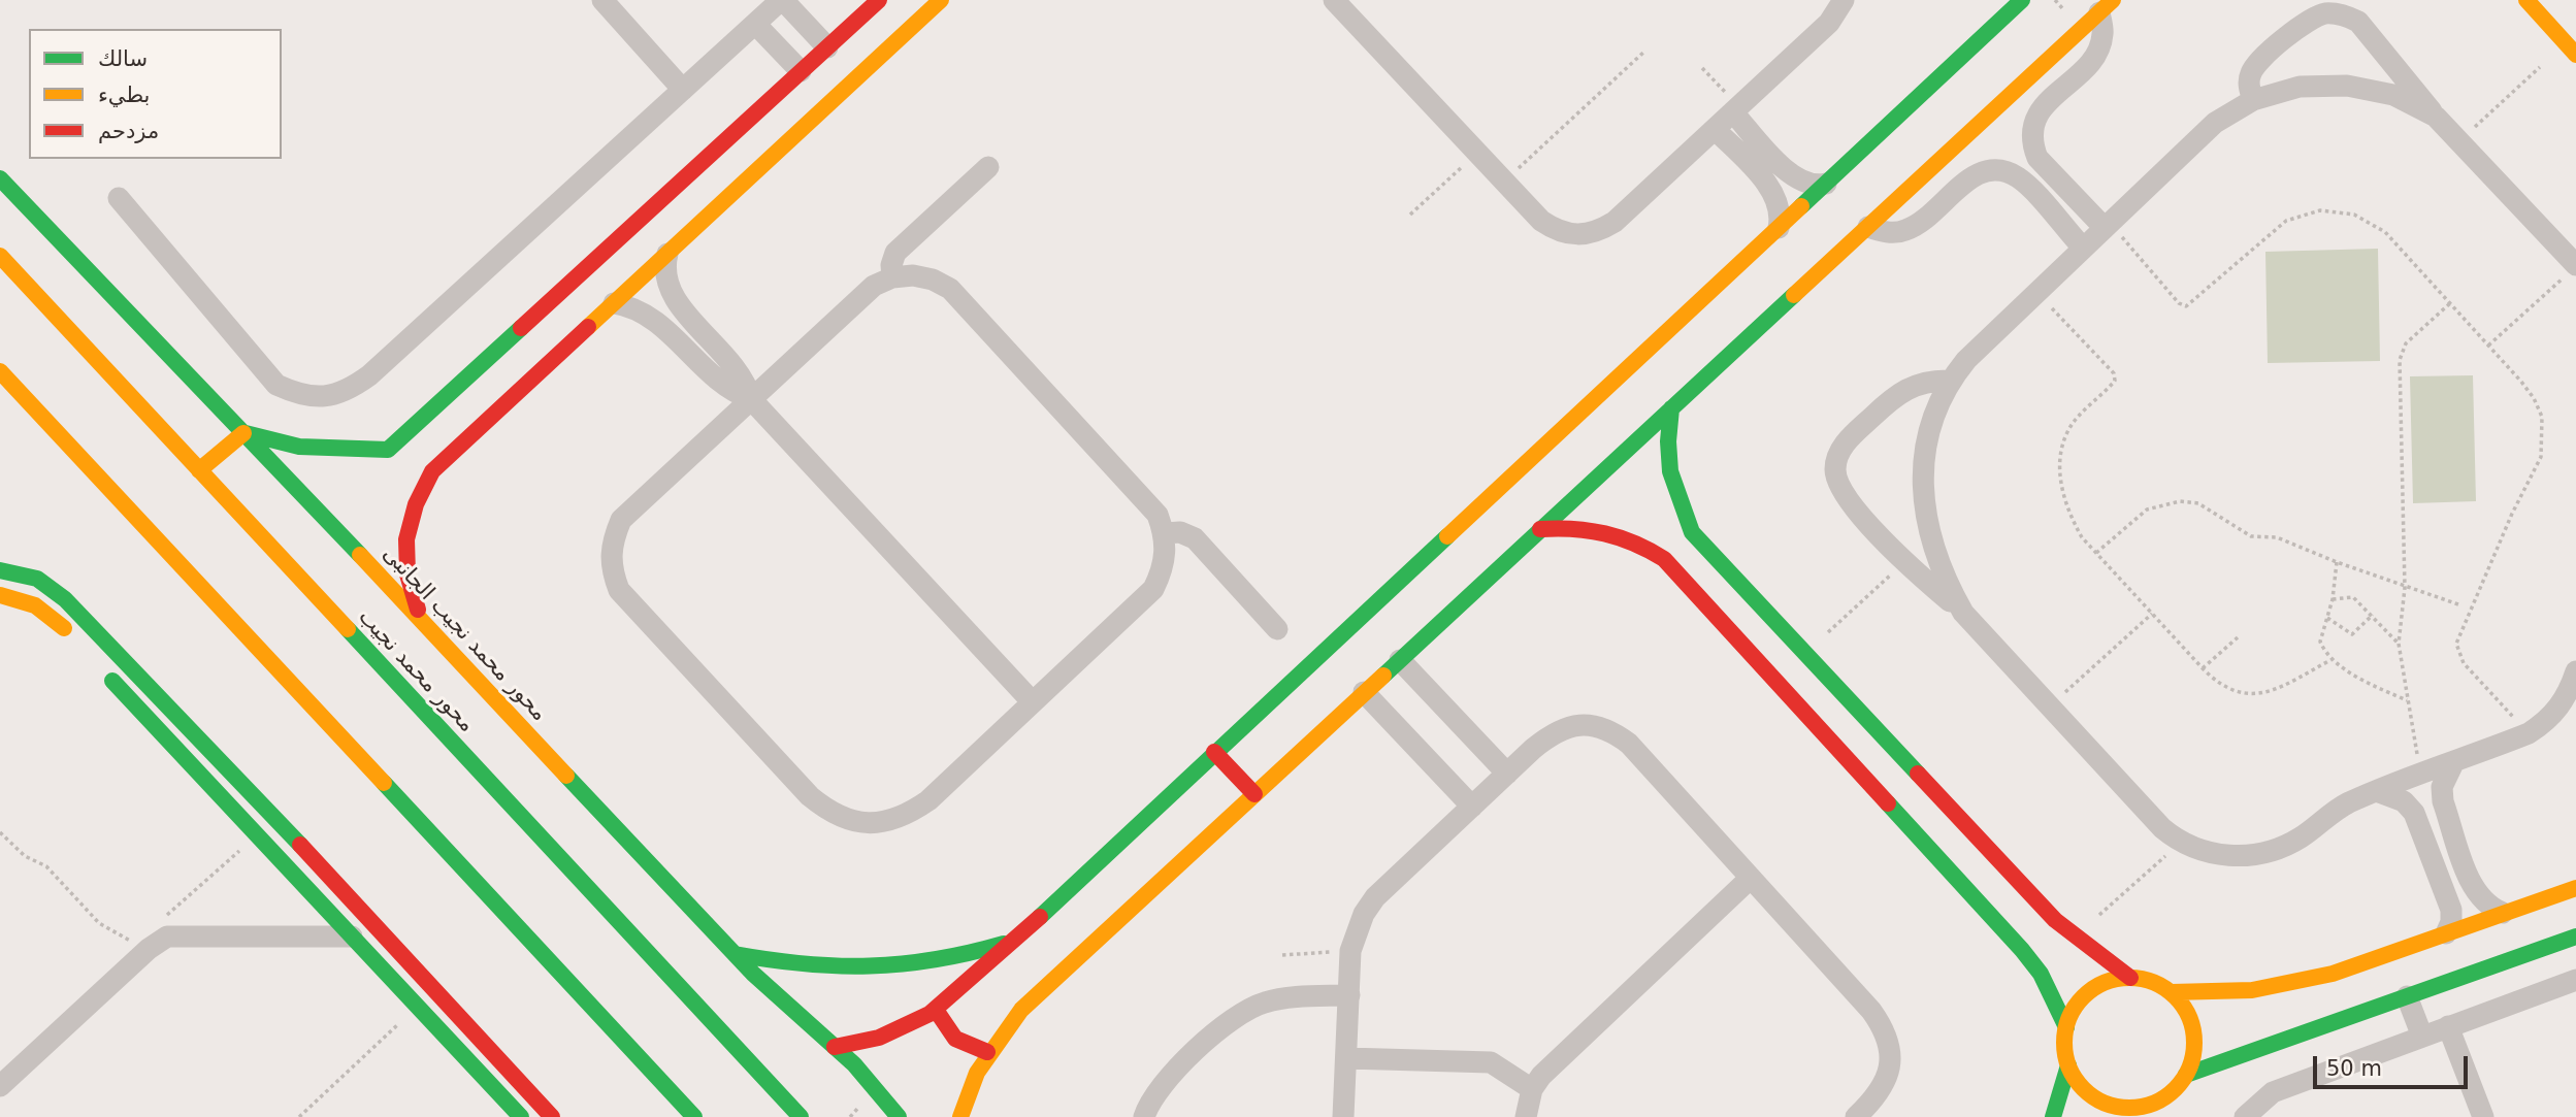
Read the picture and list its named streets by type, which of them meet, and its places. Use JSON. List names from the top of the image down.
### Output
{
  "streets": {
    "street": ["محور محمد نجيب الجانبى", "محور محمد نجيب"]
  },
  "legend": ["سالك", "بطيء", "مزدحم"],
  "scale_bar": "50 m"
}
